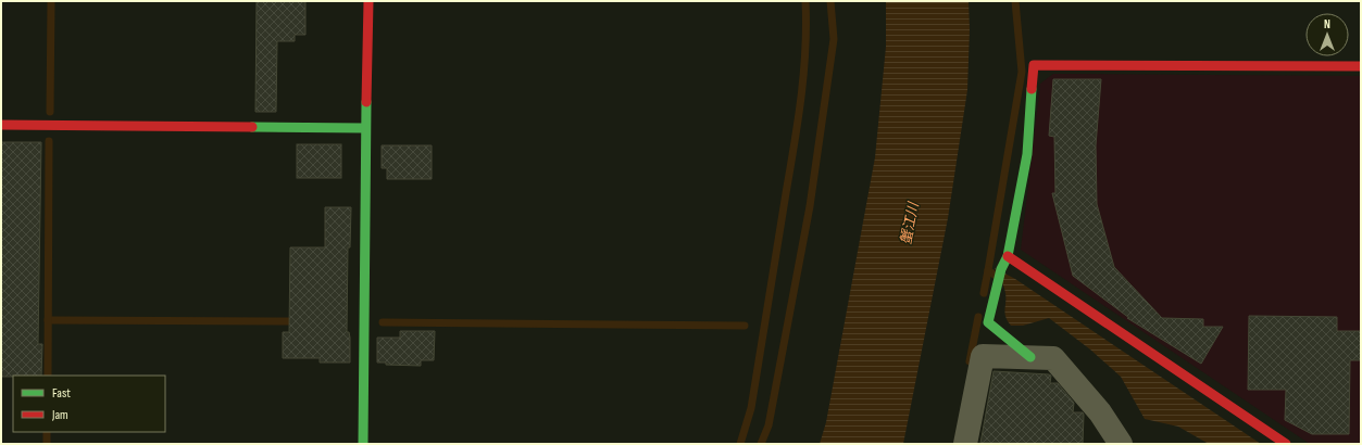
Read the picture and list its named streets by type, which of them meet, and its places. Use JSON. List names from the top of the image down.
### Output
{
  "water": ["蟹江川"],
  "legend": ["Fast", "Jam"],
  "north": "top"
}
